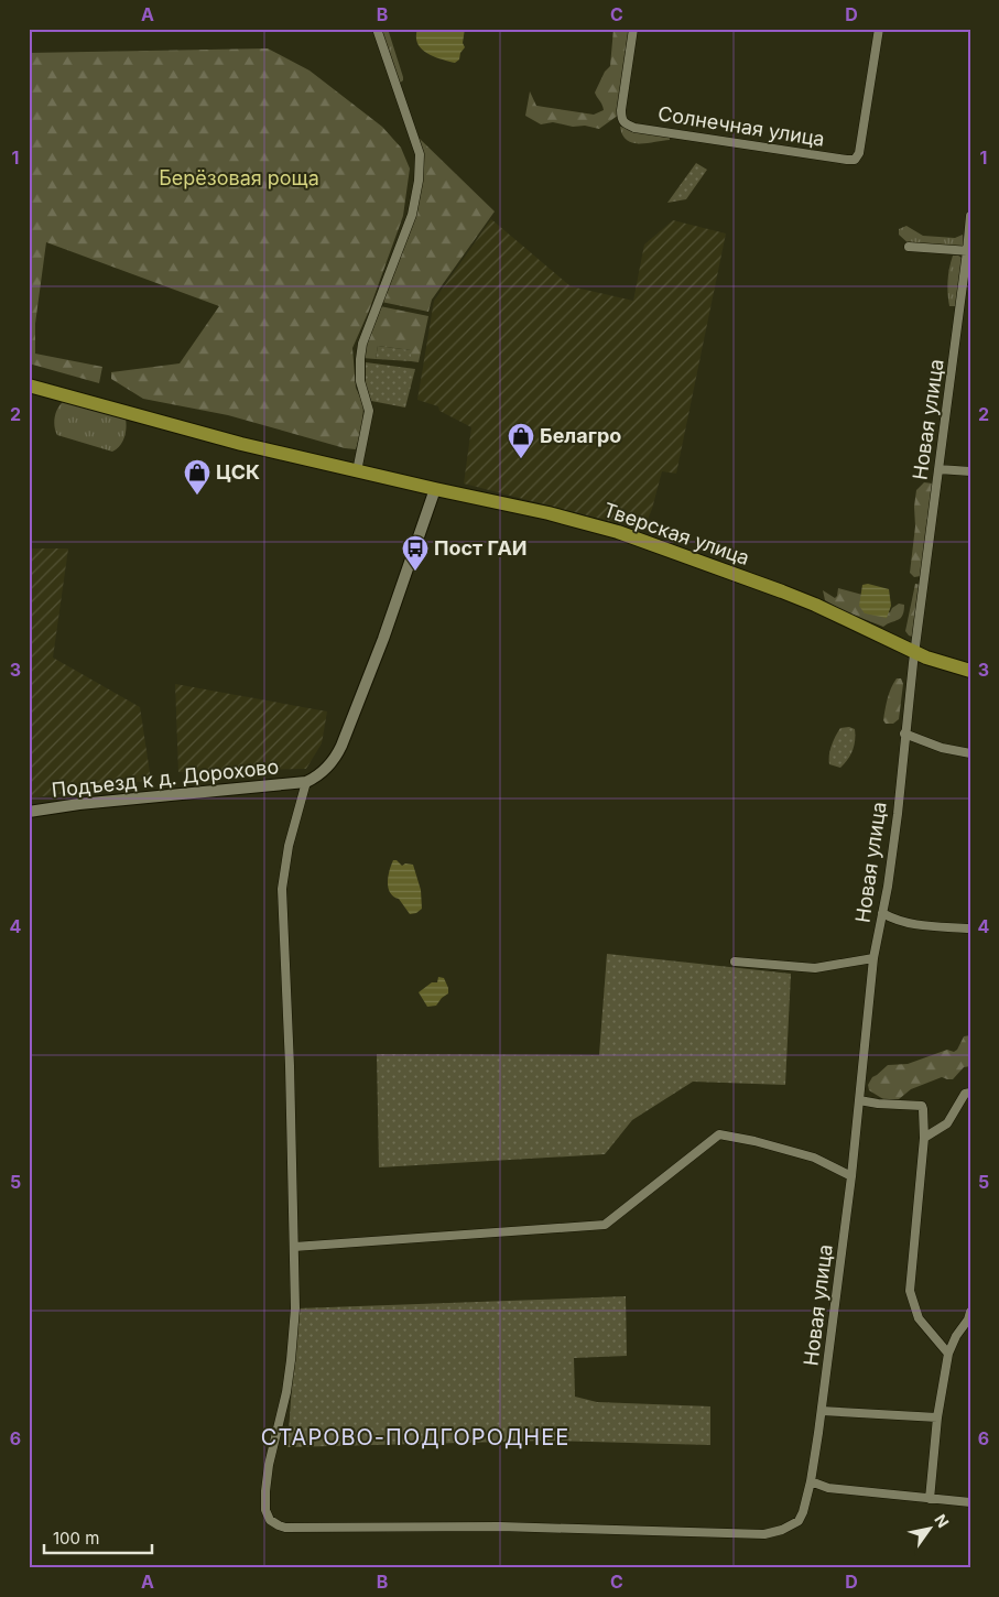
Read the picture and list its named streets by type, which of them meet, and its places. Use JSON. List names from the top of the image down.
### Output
{
  "streets": {
    "main road": ["Тверская улица"],
    "street": ["Солнечная улица", "Новая улица", "Подъезд к д. Дорохово"]
  },
  "crossings": [
    ["Новая улица", "Тверская улица"]
  ],
  "districts": ["СТАРОВО-ПОДГОРОДНЕЕ"],
  "parks": ["Берёзовая роща"],
  "places": {
    "shop": ["Белагро", "ЦСК"],
    "bus stop": ["Пост ГАИ"]
  },
  "scale_bar": "100 m",
  "north": "top right",
  "grid": {
    "columns": [
      "A",
      "B",
      "C",
      "D"
    ],
    "rows": [
      "1",
      "2",
      "3",
      "4",
      "5",
      "6"
    ]
  }
}
